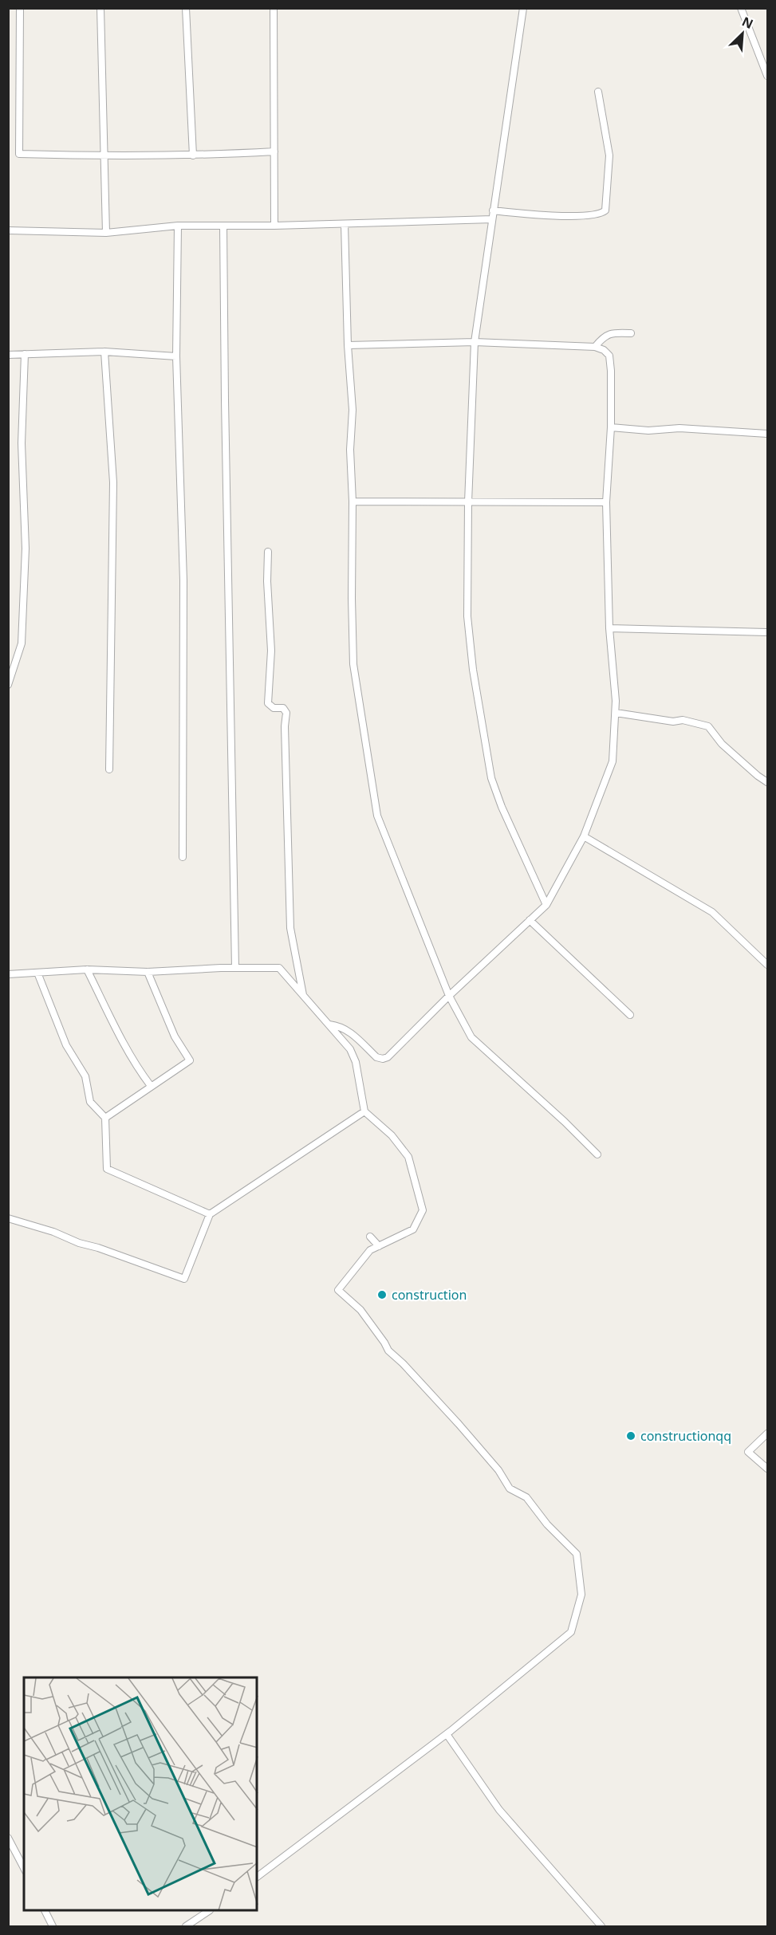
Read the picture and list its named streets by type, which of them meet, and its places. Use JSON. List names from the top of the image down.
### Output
{
  "places": ["construction", "constructionqq"],
  "north": "top right"
}
